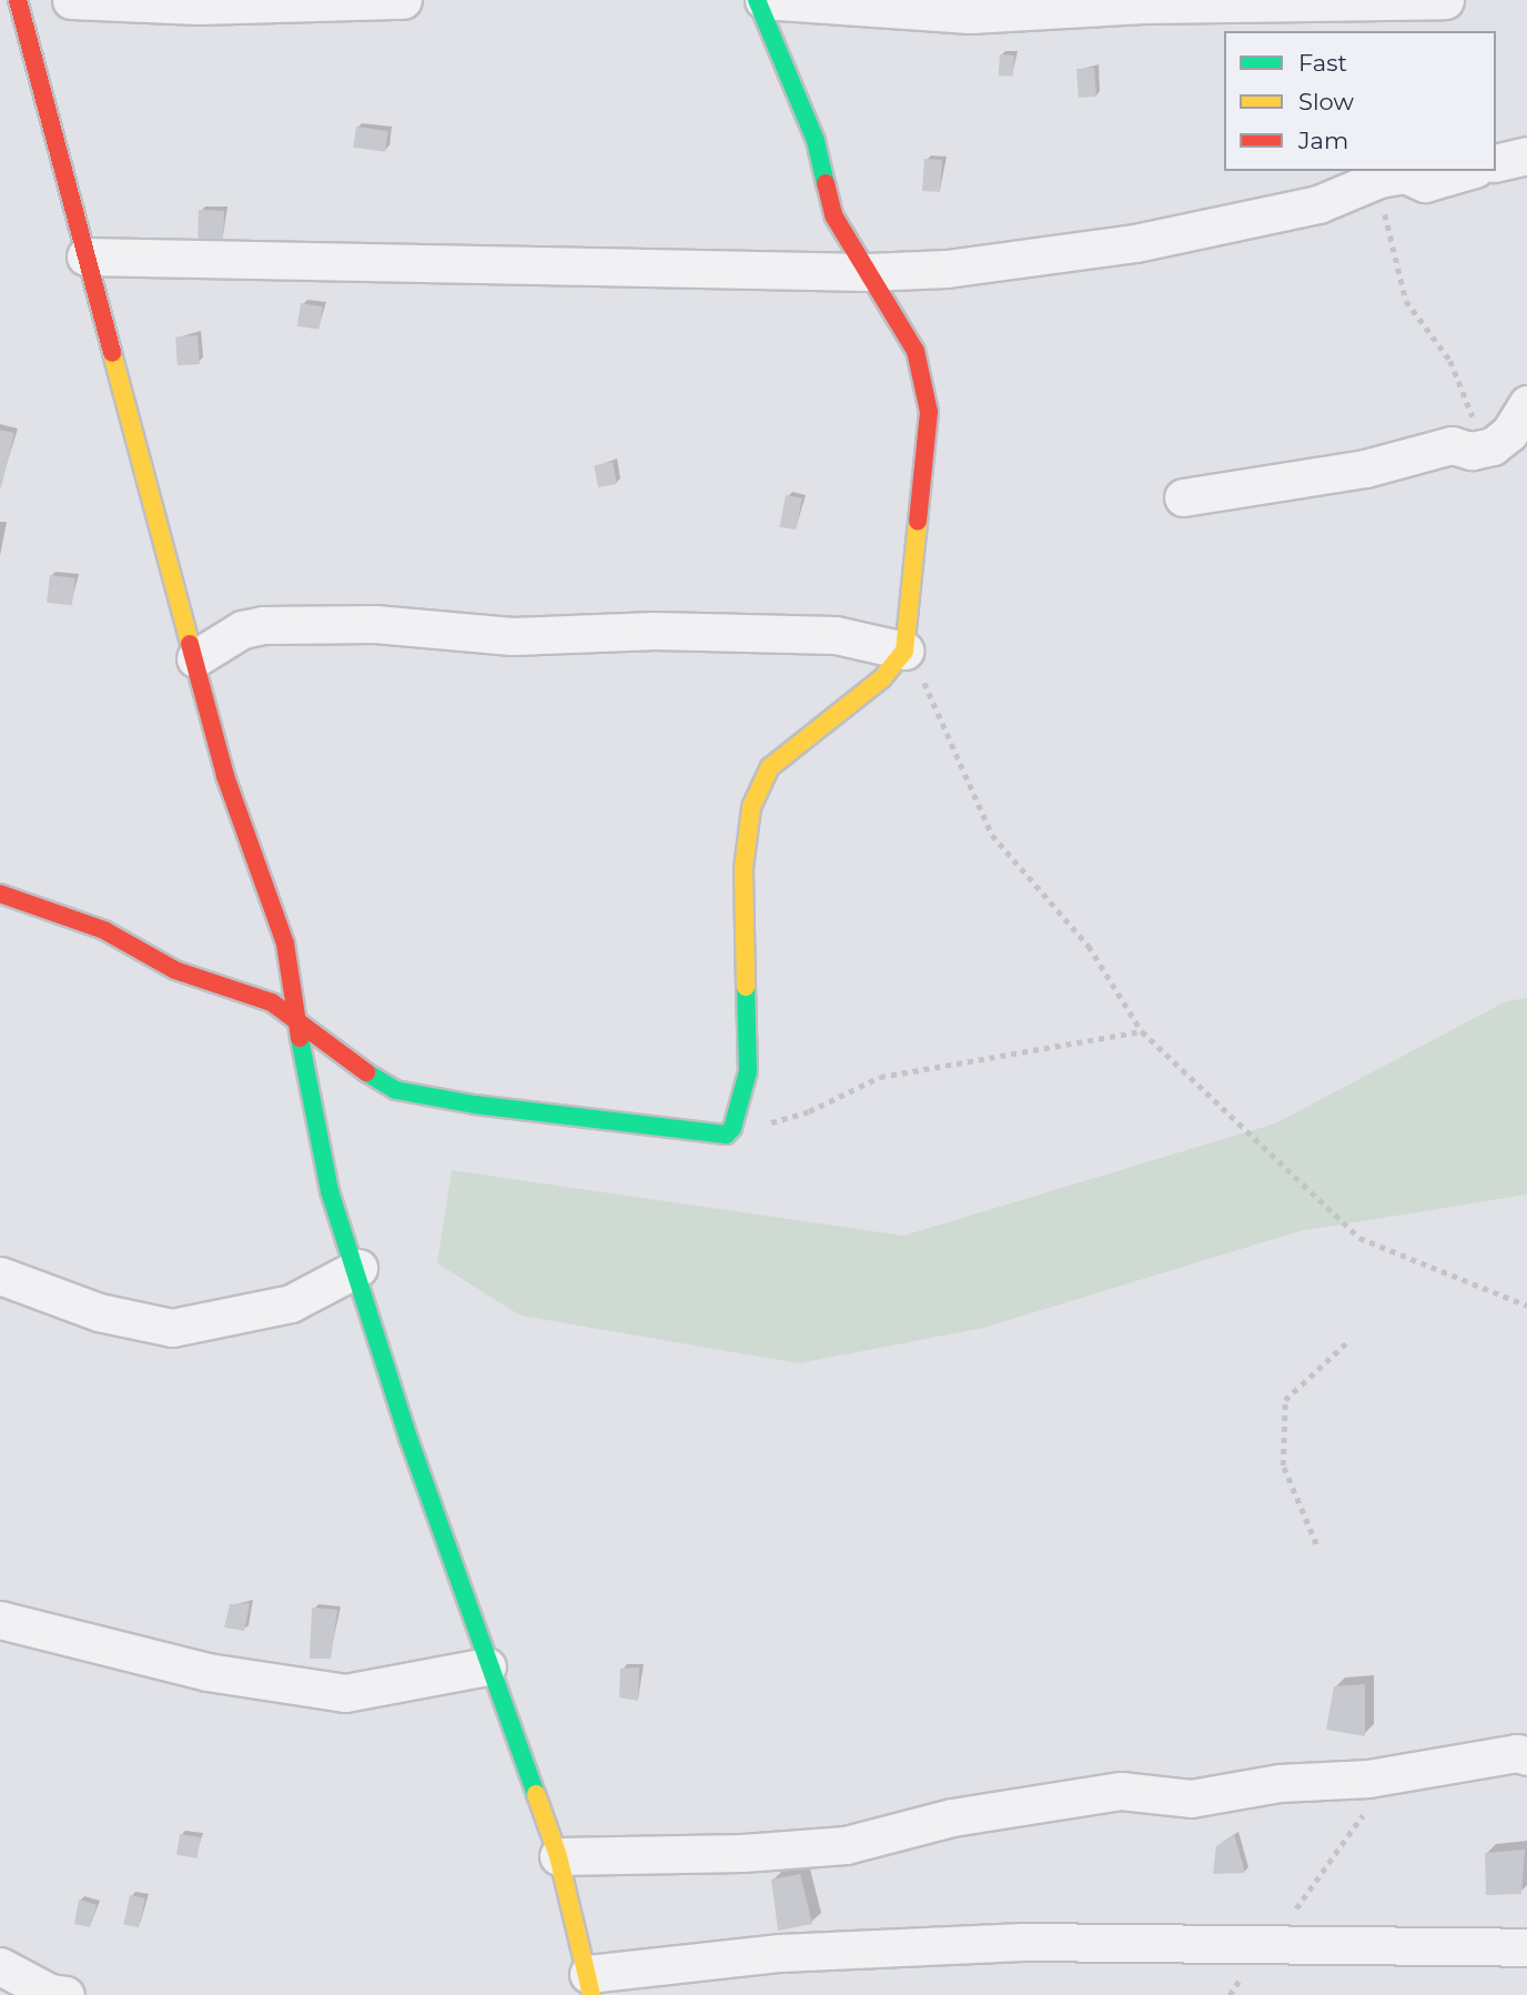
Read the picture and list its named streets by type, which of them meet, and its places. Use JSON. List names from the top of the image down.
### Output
{
  "legend": ["Fast", "Slow", "Jam"]
}
